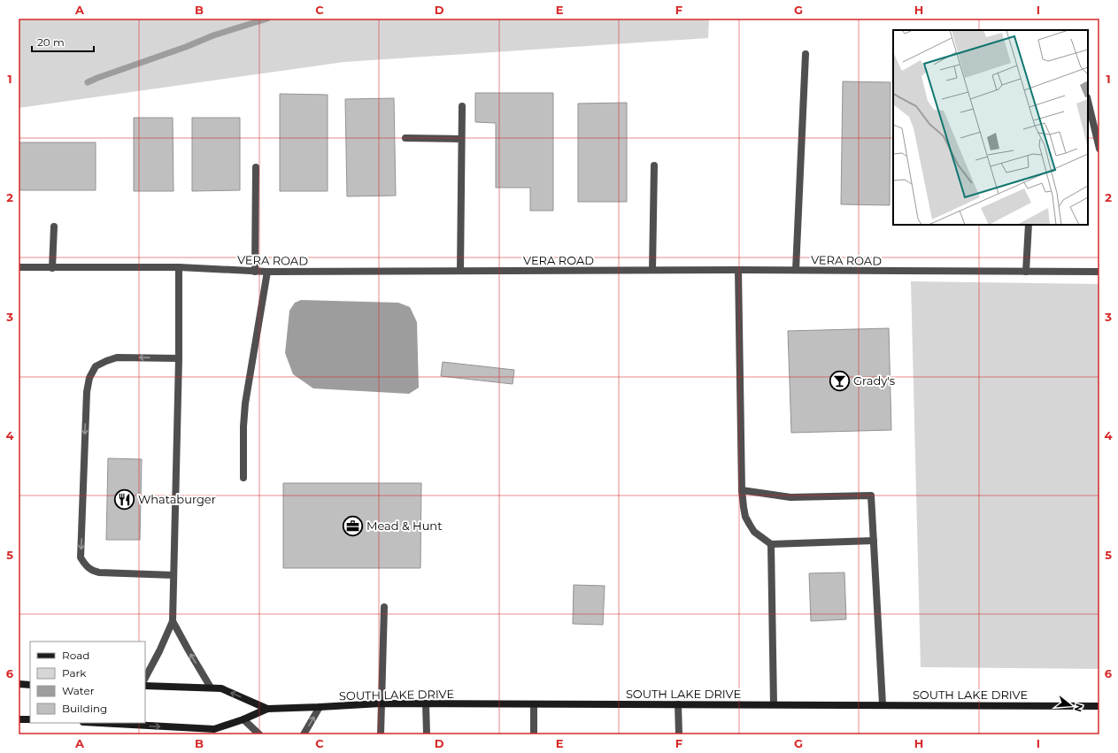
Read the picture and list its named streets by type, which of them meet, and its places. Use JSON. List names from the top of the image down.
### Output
{
  "streets": {
    "main road": ["SOUTH LAKE DRIVE"],
    "street": ["VERA ROAD"]
  },
  "places": {
    "bar": ["Grady's"],
    "restaurant": ["Whataburger"],
    "office": ["Mead & Hunt"]
  },
  "legend": [
    "Road",
    "Park",
    "Water",
    "Building"
  ],
  "scale_bar": "20 m",
  "north": "right",
  "grid": {
    "columns": [
      "A",
      "B",
      "C",
      "D",
      "E",
      "F",
      "G",
      "H",
      "I"
    ],
    "rows": [
      "1",
      "2",
      "3",
      "4",
      "5",
      "6"
    ]
  }
}
